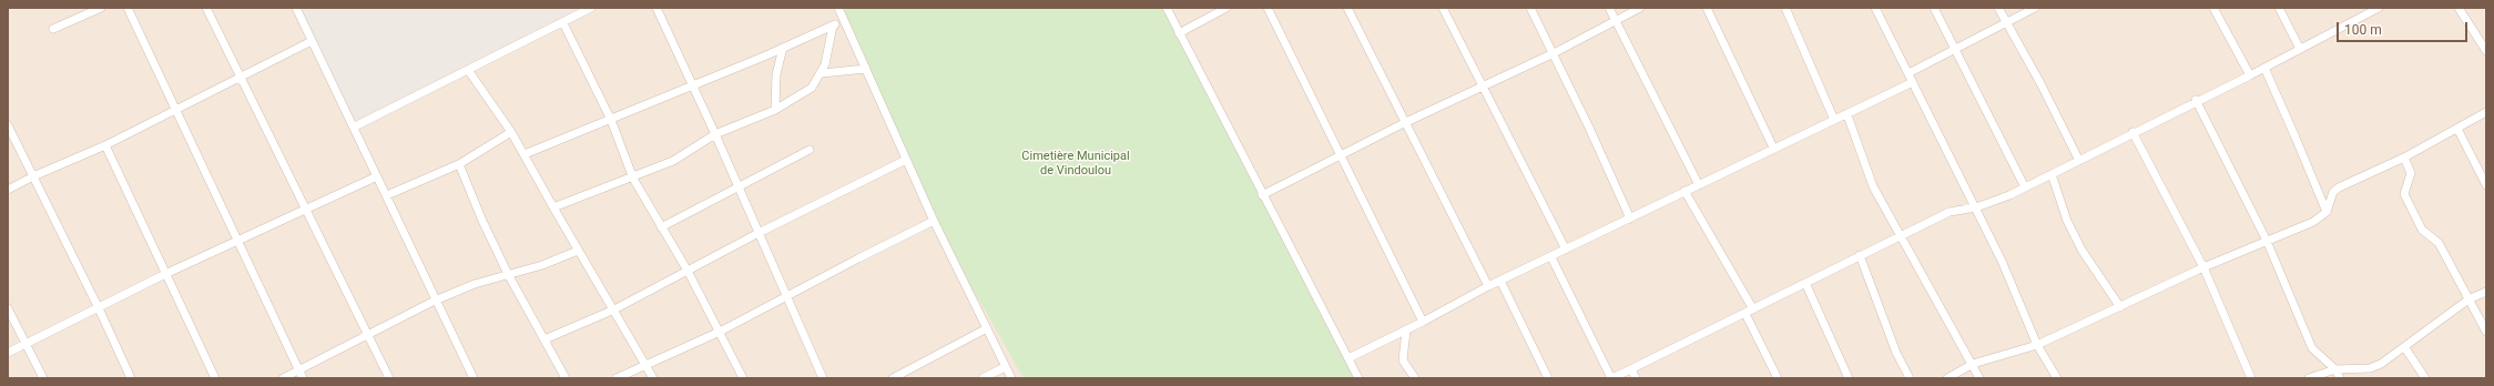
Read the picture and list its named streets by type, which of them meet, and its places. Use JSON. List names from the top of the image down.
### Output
{
  "parks": ["Cimetière Municipal de Vindoulou"],
  "scale_bar": "100 m"
}
